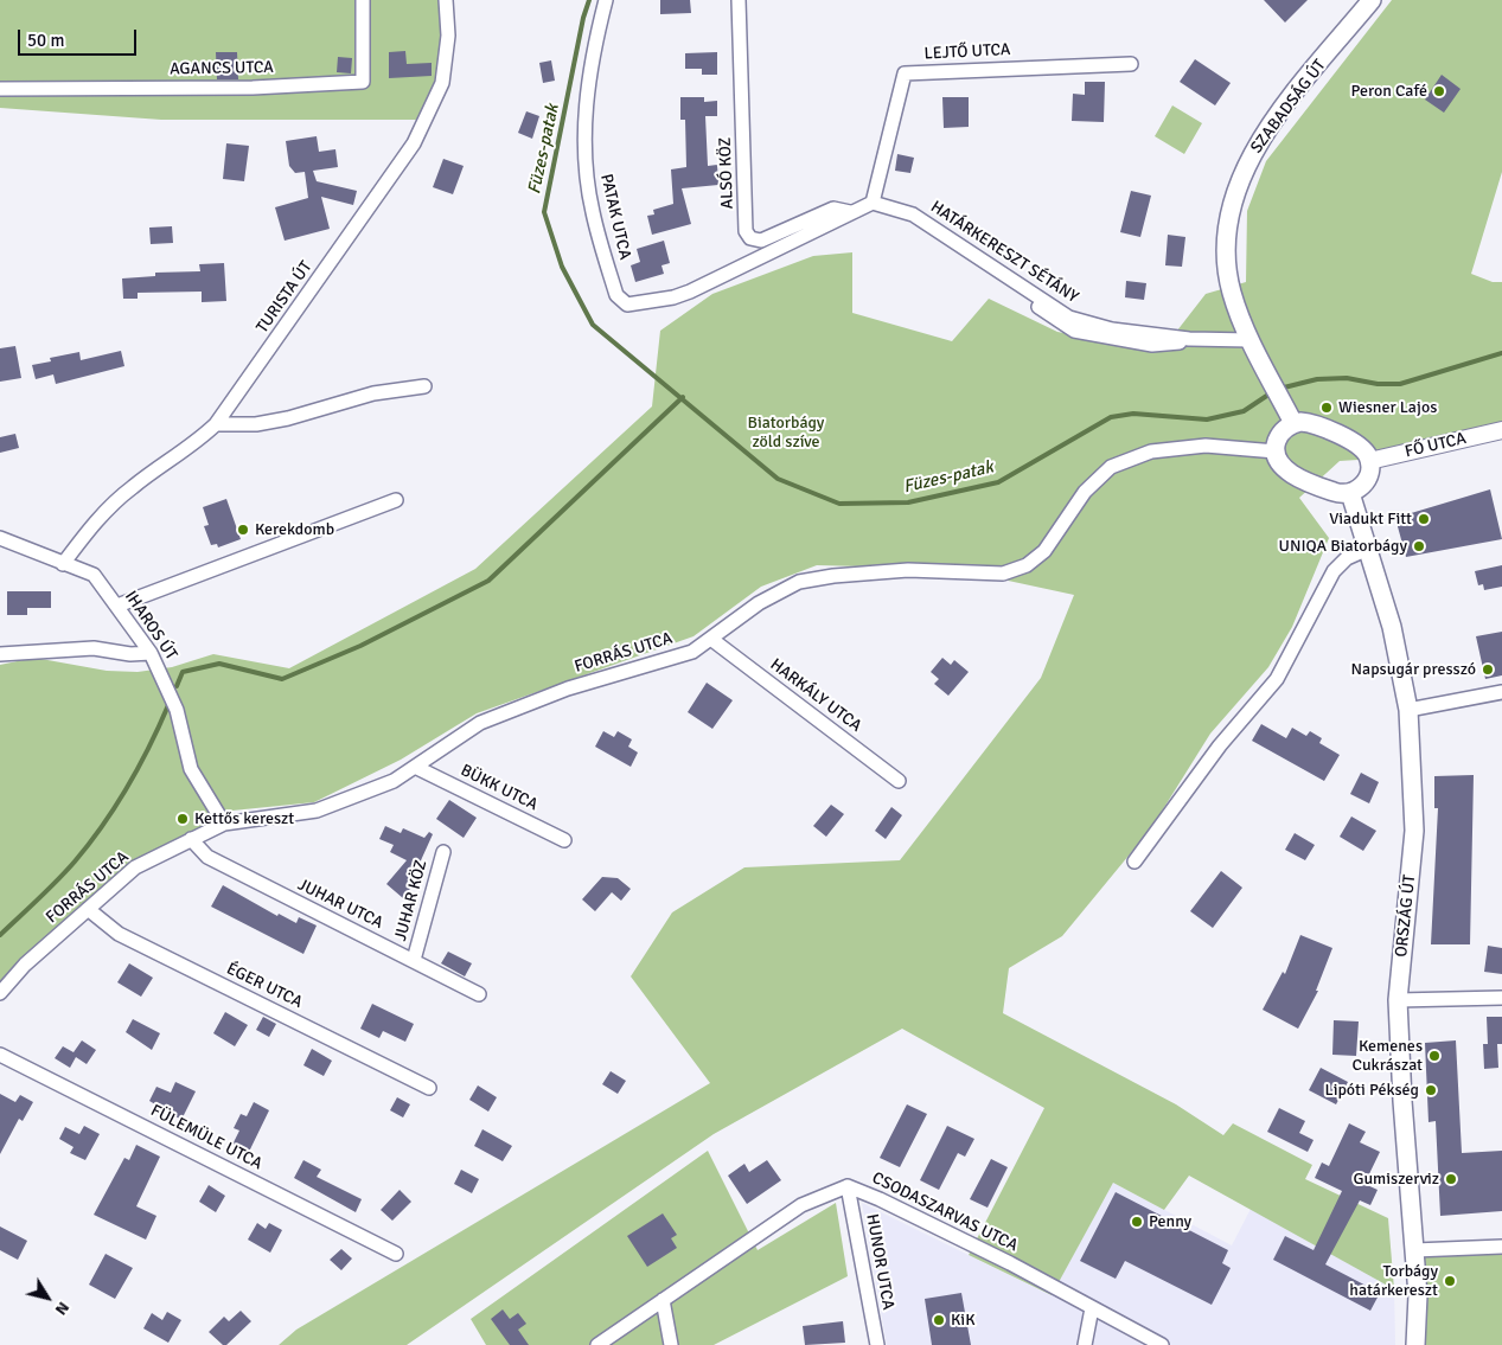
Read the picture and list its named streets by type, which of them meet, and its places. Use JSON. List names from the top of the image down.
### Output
{
  "streets": {
    "main road": ["SZABADSÁG ÚT", "ORSZÁG ÚT"],
    "street": [
      "LEJTŐ UTCA",
      "AGANCS UTCA",
      "ALSÓ KÖZ",
      "PATAK UTCA",
      "HATÁRKERESZT SÉTÁNY",
      "TURISTA ÚT",
      "FŐ UTCA",
      "IHAROS ÚT",
      "FORRÁS UTCA",
      "HARKÁLY UTCA",
      "BÜKK UTCA",
      "JUHAR KÖZ",
      "JUHAR UTCA",
      "ÉGER UTCA",
      "FÜLEMÜLE UTCA",
      "CSODASZARVAS UTCA",
      "HUNOR UTCA"
    ]
  },
  "crossings": [
    ["LEJTŐ UTCA", "HATÁRKERESZT SÉTÁNY"],
    ["SZABADSÁG ÚT", "HATÁRKERESZT SÉTÁNY"],
    ["SZABADSÁG ÚT", "FŐ UTCA"],
    ["SZABADSÁG ÚT", "FORRÁS UTCA"],
    ["SZABADSÁG ÚT", "ORSZÁG ÚT"],
    ["ALSÓ KÖZ", "PATAK UTCA"],
    ["TURISTA ÚT", "IHAROS ÚT"],
    ["FŐ UTCA", "FORRÁS UTCA"],
    ["FŐ UTCA", "ORSZÁG ÚT"],
    ["IHAROS ÚT", "FORRÁS UTCA"],
    ["FORRÁS UTCA", "HARKÁLY UTCA"],
    ["FORRÁS UTCA", "BÜKK UTCA"],
    ["FORRÁS UTCA", "JUHAR UTCA"],
    ["FORRÁS UTCA", "ORSZÁG ÚT"],
    ["FORRÁS UTCA", "ÉGER UTCA"],
    ["JUHAR KÖZ", "JUHAR UTCA"],
    ["CSODASZARVAS UTCA", "HUNOR UTCA"]
  ],
  "water": ["Füzes-patak"],
  "parks": ["Biatorbágy zöld szíve"],
  "places": [
    "Peron Café",
    "Wiesner Lajos",
    "Viadukt Fitt",
    "Kerekdomb",
    "UNIQA Biatorbágy",
    "Napsugár presszó",
    "Kettős kereszt",
    "Kemenes Cukrászat",
    "Lipóti Pékség",
    "Gumiszerviz",
    "Penny",
    "Torbágy határkereszt",
    "KiK"
  ],
  "scale_bar": "50 m",
  "north": "bottom right"
}
